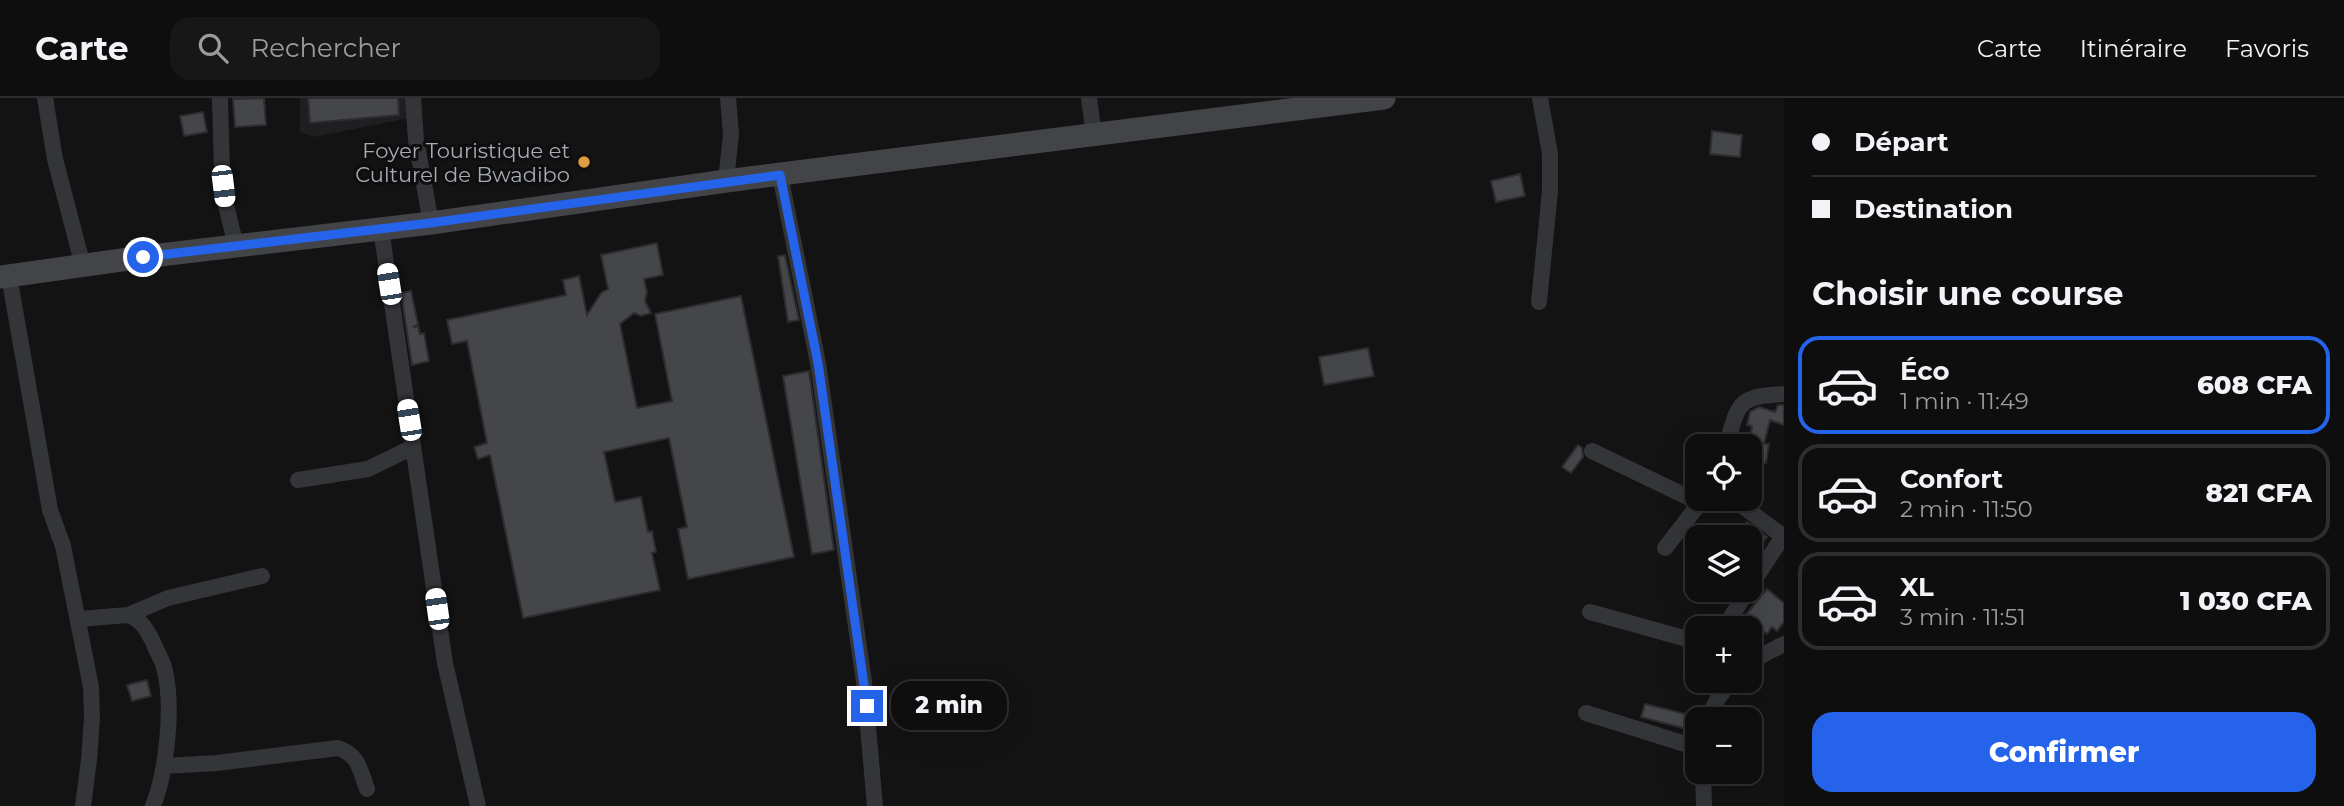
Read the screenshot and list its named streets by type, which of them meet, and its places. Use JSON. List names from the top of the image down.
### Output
{
  "places": ["Foyer Touristique et Culturel de Bwadibo"],
  "page": {
    "header": "Carte",
    "search": "Rechercher",
    "nav": ["Carte", "Itinéraire", "Favoris"],
    "banner": ["Départ", "Destination"],
    "heading": "Choisir une course",
    "list": [
      {
        "name": "Éco",
        "note": "1 min · 11:49",
        "value": "608 CFA"
      },
      {
        "name": "Confort",
        "note": "2 min · 11:50",
        "value": "821 CFA"
      },
      {
        "name": "XL",
        "note": "3 min · 11:51",
        "value": "1 030 CFA"
      }
    ],
    "map_buttons": ["+", "−"],
    "bubble": "2 min",
    "buttons": "Confirmer"
  }
}
